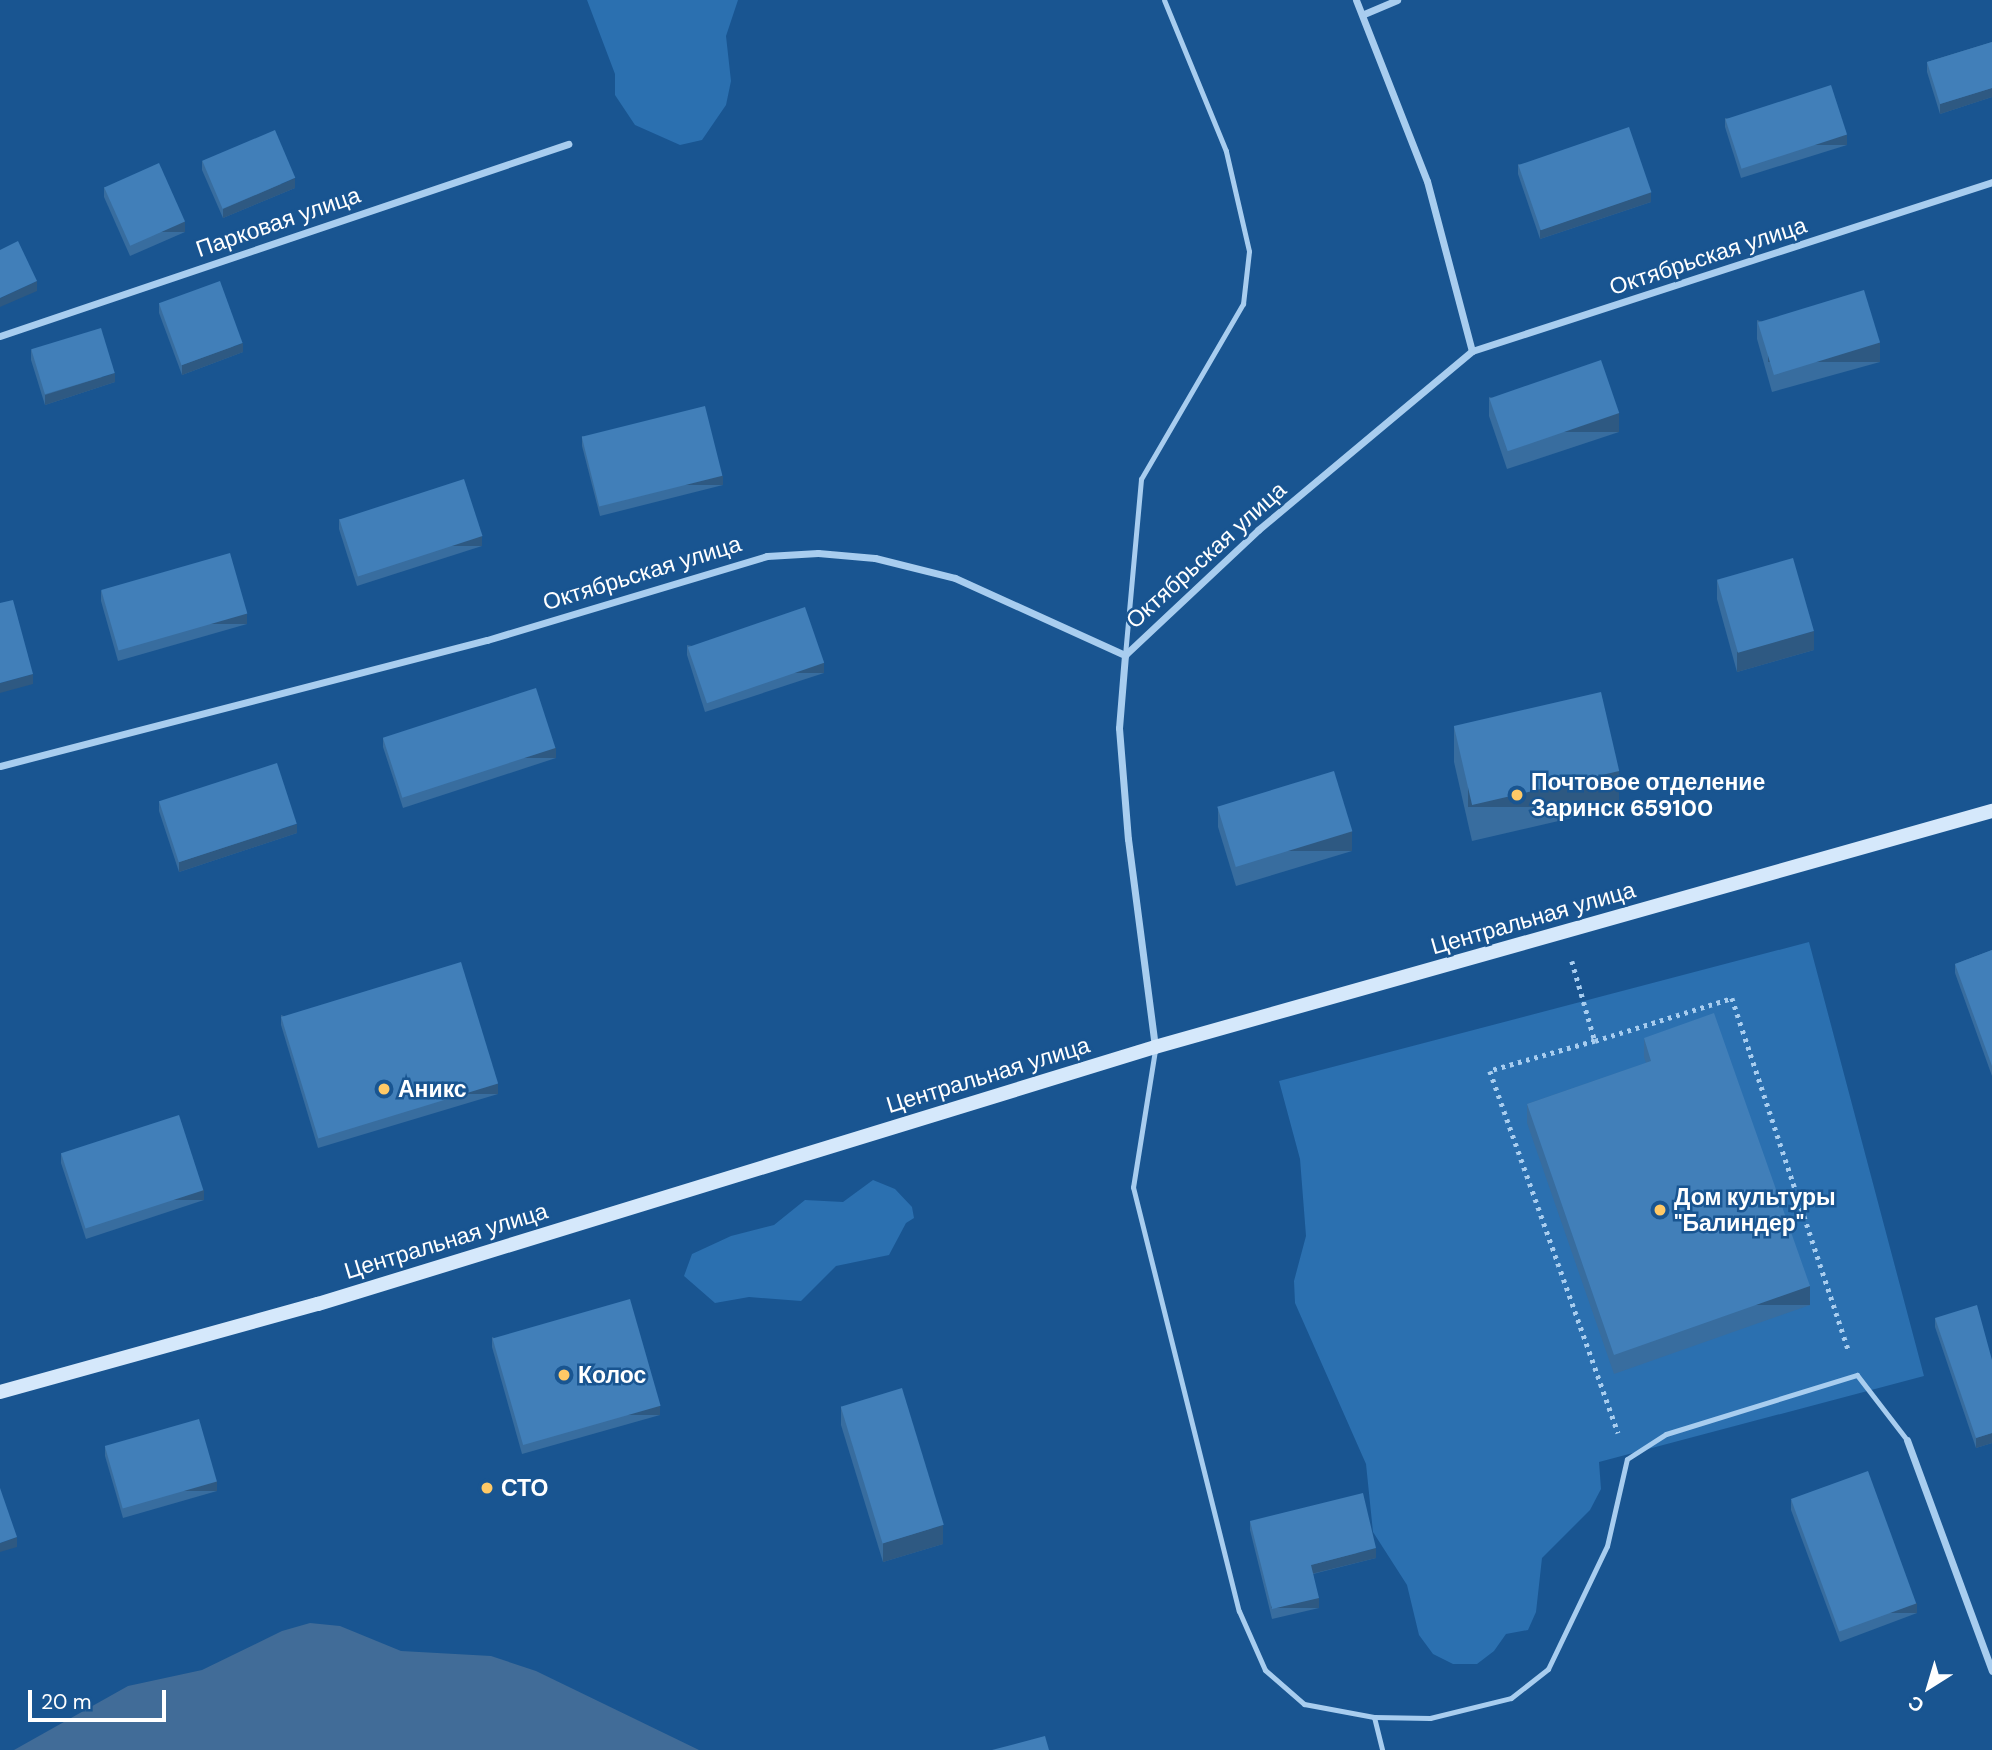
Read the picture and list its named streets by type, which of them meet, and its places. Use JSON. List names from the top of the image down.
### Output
{
  "streets": {
    "street": ["Парковая улица", "Октябрьская улица", "Центральная улица"]
  },
  "places": [
    "Почтовое отделение Заринск 659100",
    "Аникс",
    "Дом культуры \"Балиндер\"",
    "Колос",
    "СТО"
  ],
  "scale_bar": "20 m",
  "north": "bottom left"
}
